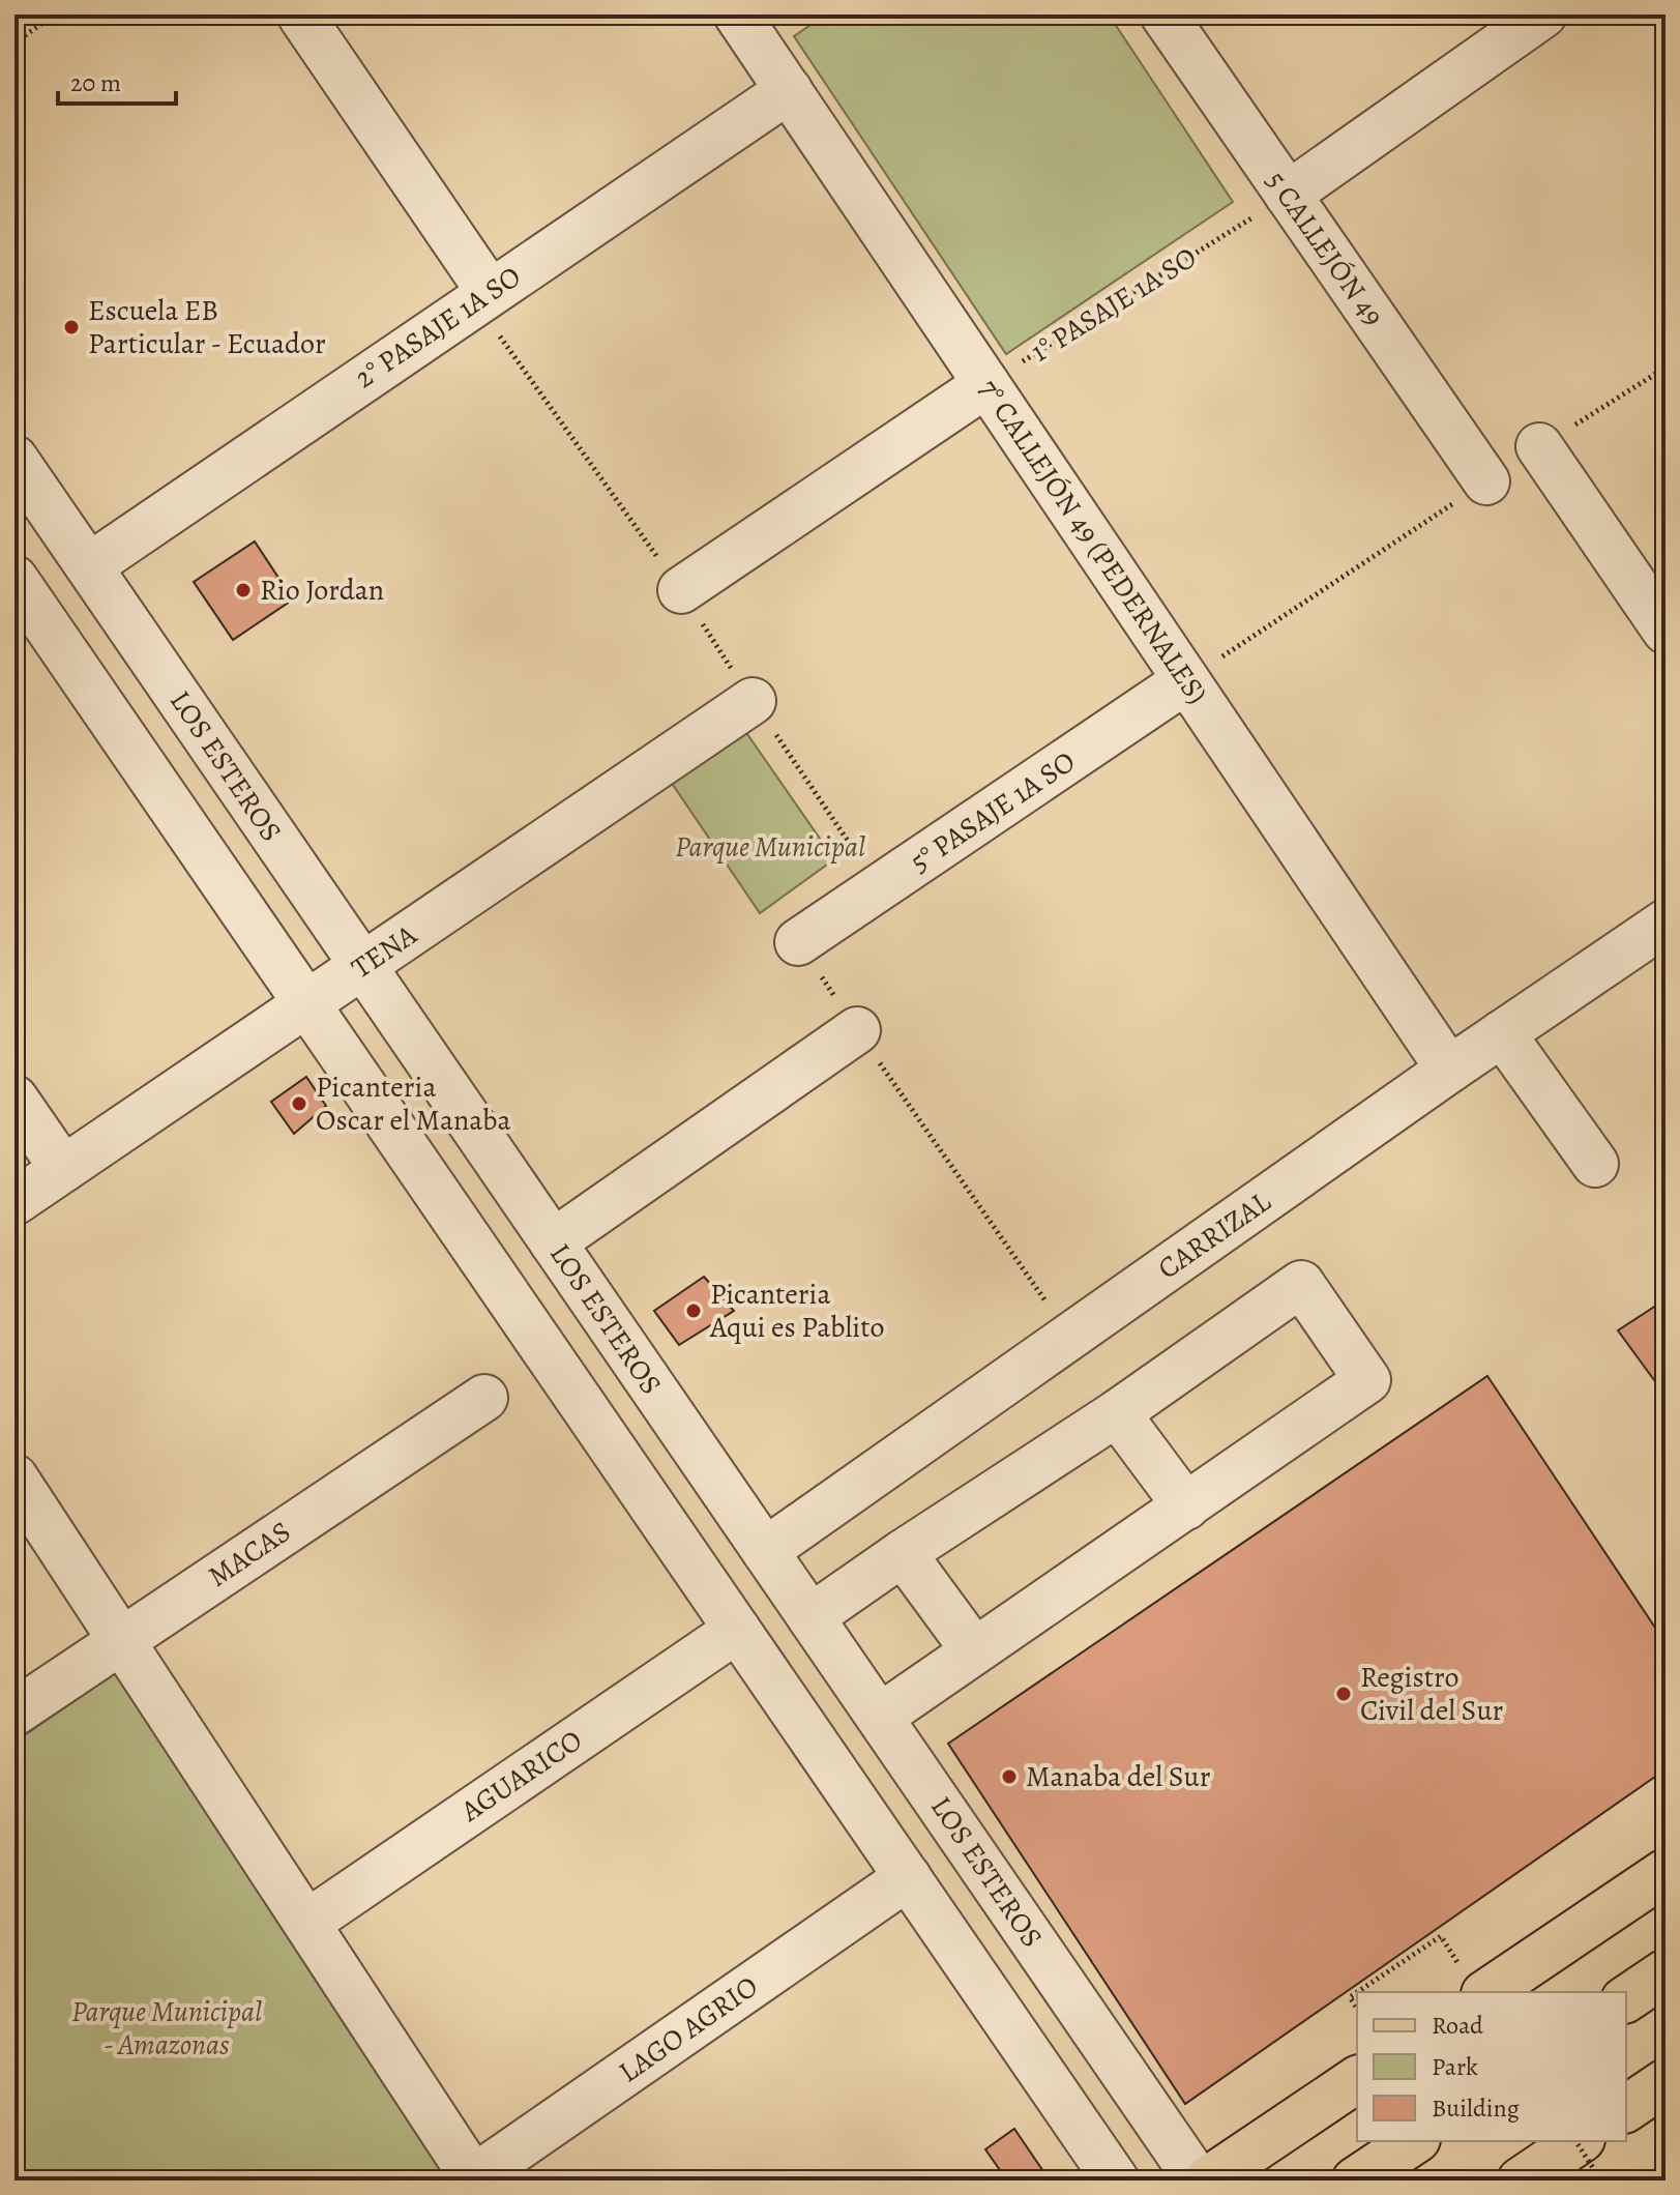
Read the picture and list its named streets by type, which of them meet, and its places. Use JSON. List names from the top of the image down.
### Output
{
  "streets": {
    "street": [
      "5 CALLEJÓN 49",
      "2° PASAJE 1A SO",
      "7° CALLEJÓN 49 (PEDERNALES)",
      "LOS ESTEROS",
      "5° PASAJE 1A SO",
      "TENA",
      "CARRIZAL",
      "MACAS",
      "AGUARICO",
      "LAGO AGRIO"
    ],
    "path": ["1° PASAJE 1A SO"]
  },
  "crossings": [
    ["5 CALLEJÓN 49", "1° PASAJE 1A SO"],
    ["1° PASAJE 1A SO", "7° CALLEJÓN 49 (PEDERNALES)"],
    ["2° PASAJE 1A SO", "7° CALLEJÓN 49 (PEDERNALES)"],
    ["2° PASAJE 1A SO", "LOS ESTEROS"],
    ["7° CALLEJÓN 49 (PEDERNALES)", "5° PASAJE 1A SO"],
    ["7° CALLEJÓN 49 (PEDERNALES)", "CARRIZAL"],
    ["LOS ESTEROS", "TENA"],
    ["LOS ESTEROS", "CARRIZAL"]
  ],
  "parks": ["Parque Municipal", "Parque Municipal - Amazonas"],
  "places": [
    "Escuela EB Particular - Ecuador",
    "Rio Jordan",
    "Picanteria Oscar el Manaba",
    "Picanteria Aqui es Pablito",
    "Registro Civil del Sur",
    "Manaba del Sur"
  ],
  "legend": ["Road", "Park", "Building"],
  "scale_bar": "20 m"
}
